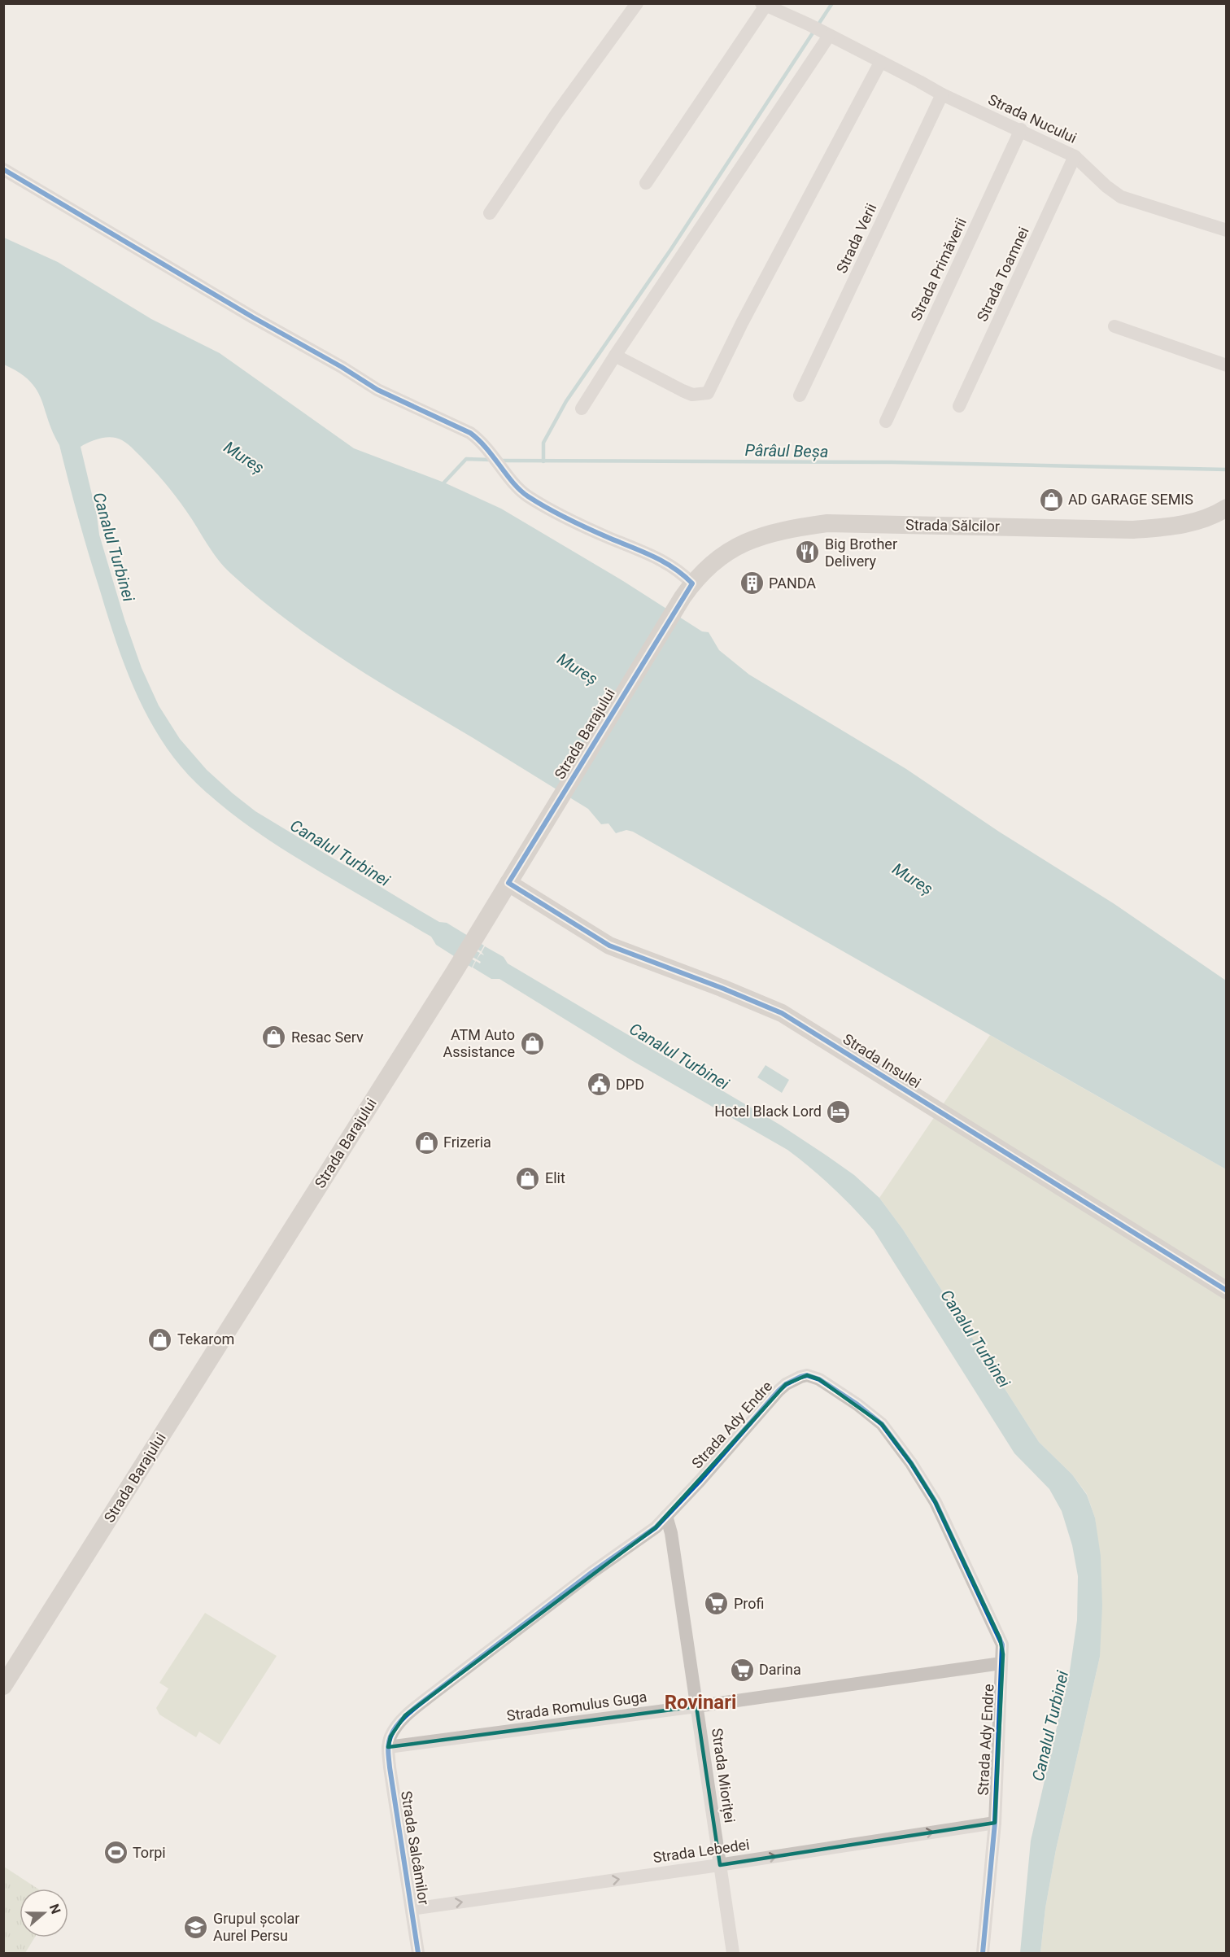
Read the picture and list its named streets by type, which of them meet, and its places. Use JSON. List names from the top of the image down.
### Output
{
  "streets": {
    "main road": ["Strada Sălcilor", "Strada Barajului", "Strada Insulei"],
    "street": [
      "Strada Nucului",
      "Strada Verii",
      "Strada Primăverii",
      "Strada Toamnei",
      "Strada Ady Endre",
      "Strada Romulus Guga",
      "Strada Mioriței",
      "Strada Salcâmilor",
      "Strada Lebedei"
    ]
  },
  "crossings": [
    ["Strada Nucului", "Strada Verii"],
    ["Strada Nucului", "Strada Primăverii"],
    ["Strada Nucului", "Strada Toamnei"],
    ["Strada Sălcilor", "Strada Barajului"],
    ["Strada Barajului", "Strada Insulei"],
    ["Strada Ady Endre", "Strada Romulus Guga"],
    ["Strada Ady Endre", "Strada Mioriței"],
    ["Strada Ady Endre", "Strada Salcâmilor"],
    ["Strada Ady Endre", "Strada Lebedei"],
    ["Strada Romulus Guga", "Strada Mioriței"],
    ["Strada Romulus Guga", "Strada Salcâmilor"],
    ["Strada Mioriței", "Strada Lebedei"],
    ["Strada Salcâmilor", "Strada Lebedei"]
  ],
  "one_way": ["Strada Lebedei"],
  "districts": ["Rovinari"],
  "water": ["Pârâul Beșa", "Mureș", "Canalul Turbinei"],
  "places": {
    "shop": [
      "AD GARAGE SEMIS",
      "Resac Serv",
      "ATM Auto Assistance",
      "Frizeria",
      "Elit",
      "Tekarom"
    ],
    "restaurant": ["Big Brother Delivery"],
    "building": ["PANDA"],
    "public building": ["DPD"],
    "hotel": ["Hotel Black Lord"],
    "supermarket": ["Profi", "Darina"],
    "sports": ["Torpi"],
    "school or university": ["Grupul școlar Aurel Persu"]
  },
  "north": "right"
}
